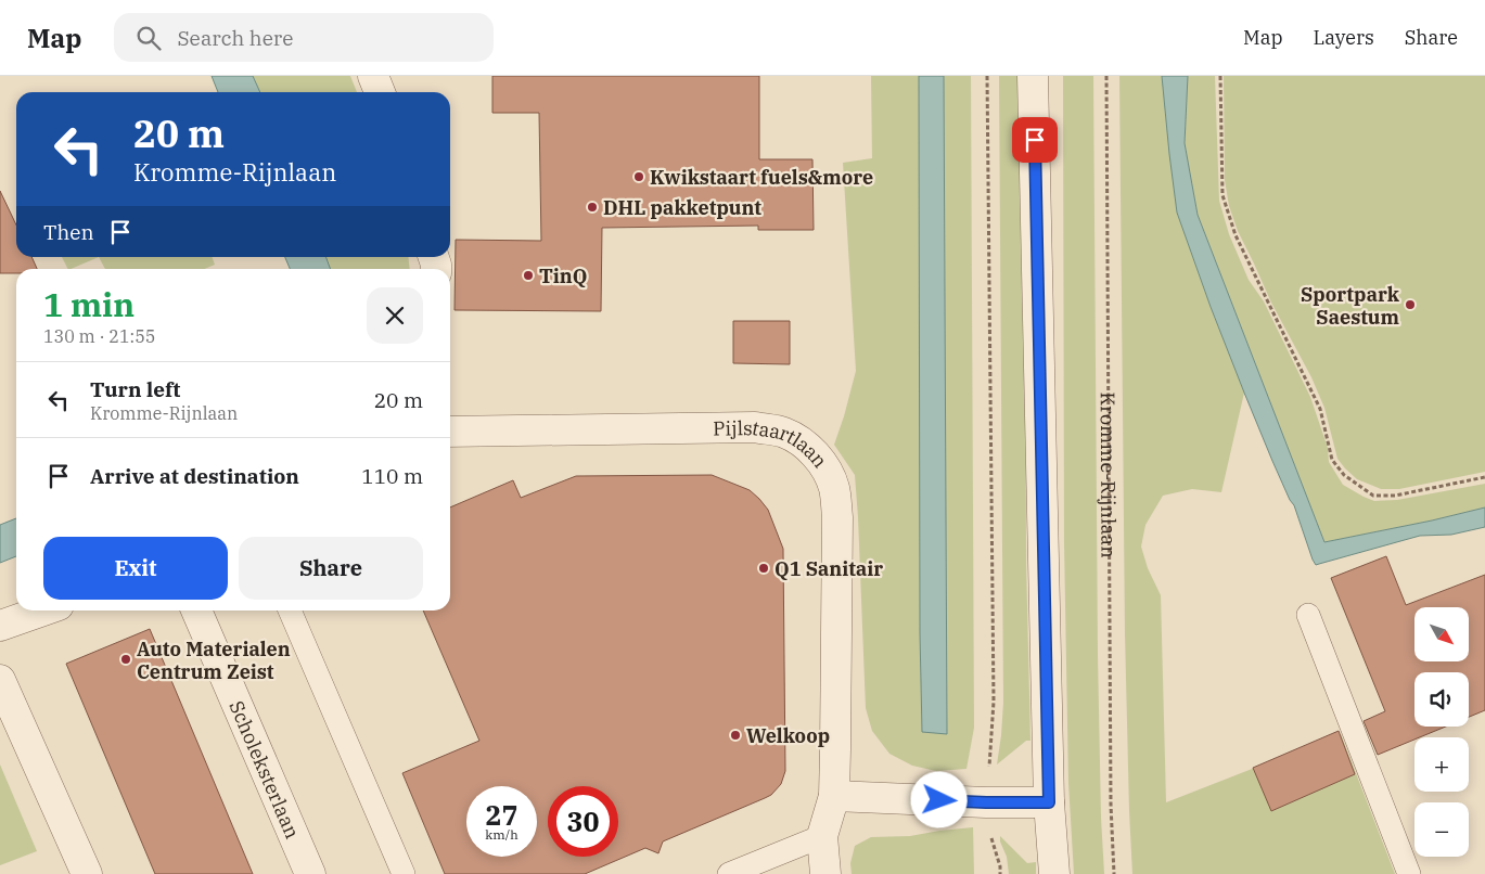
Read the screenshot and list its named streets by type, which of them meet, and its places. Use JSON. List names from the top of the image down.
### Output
{
  "streets": {
    "street": ["Pijlstaartlaan", "Scholeksterlaan"],
    "path": ["Kromme-Rijnlaan"]
  },
  "places": [
    "Kwikstaart fuels&more",
    "DHL pakketpunt",
    "TinQ",
    "Sportpark Saestum",
    "Q1 Sanitair",
    "Auto Materialen Centrum Zeist",
    "Welkoop"
  ],
  "north": "bottom right",
  "page": {
    "header": "Map",
    "search": "Search here",
    "nav": ["Map", "Layers", "Share"],
    "turn": ["20 m", "Kromme-Rijnlaan"],
    "then": "Then",
    "heading": ["1 min", "130 m · 21:55"],
    "list": [
      {
        "name": "Turn left",
        "note": "Kromme-Rijnlaan",
        "value": "20 m"
      },
      {
        "name": "Arrive at destination",
        "value": "110 m"
      }
    ],
    "buttons": ["Exit", "Share"],
    "map_buttons": ["+", "−"],
    "speed": "27 km/h",
    "limit": "30"
  }
}
